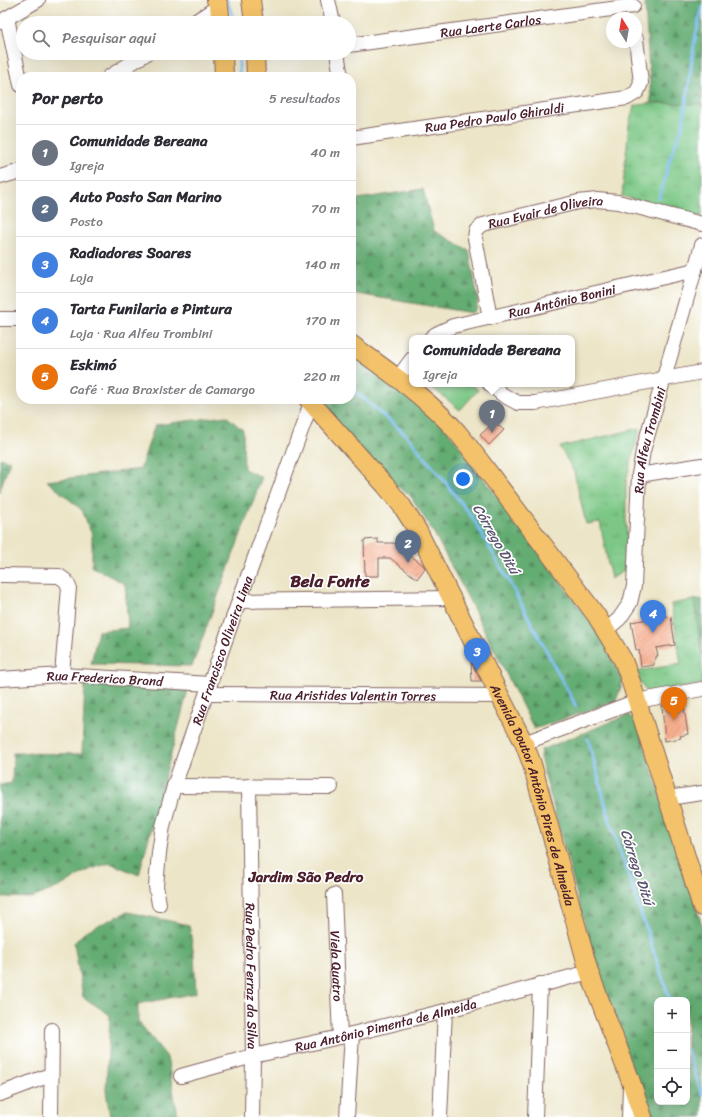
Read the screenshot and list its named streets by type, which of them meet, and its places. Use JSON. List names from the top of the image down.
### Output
{
  "streets": {
    "main road": ["Avenida Doutor Antônio Pires de Almeida"],
    "street": [
      "Rua Laerte Carlos",
      "Rua Pedro Paulo Ghiraldi",
      "Rua Evair de Oliveira",
      "Rua Antônio Bonini",
      "Rua Alfeu Trombini",
      "Rua Francisco Oliveira Lima",
      "Rua Frederico Brand",
      "Rua Aristides Valentin Torres",
      "Viela Quatro",
      "Rua Pedro Ferraz da Silva",
      "Rua Antônio Pimenta de Almeida"
    ]
  },
  "crossings": [
    ["Rua Evair de Oliveira", "Rua Antônio Bonini"],
    ["Rua Antônio Bonini", "Rua Alfeu Trombini"],
    ["Rua Francisco Oliveira Lima", "Rua Frederico Brand"],
    ["Rua Francisco Oliveira Lima", "Rua Aristides Valentin Torres"],
    ["Rua Frederico Brand", "Rua Aristides Valentin Torres"],
    ["Rua Aristides Valentin Torres", "Avenida Doutor Antônio Pires de Almeida"],
    ["Avenida Doutor Antônio Pires de Almeida", "Rua Antônio Pimenta de Almeida"],
    ["Viela Quatro", "Rua Antônio Pimenta de Almeida"],
    ["Rua Pedro Ferraz da Silva", "Rua Antônio Pimenta de Almeida"]
  ],
  "districts": ["Bela Fonte", "Jardim São Pedro"],
  "water": ["Córrego Ditú"],
  "north": "top",
  "page": {
    "search": "Pesquisar aqui",
    "heading": ["Por perto", "5 resultados"],
    "list": [
      {
        "mark": "1",
        "name": "Comunidade Bereana",
        "note": "Igreja",
        "value": "40 m"
      },
      {
        "mark": "2",
        "name": "Auto Posto San Marino",
        "note": "Posto",
        "value": "70 m"
      },
      {
        "mark": "3",
        "name": "Radiadores Soares",
        "note": "Loja",
        "value": "140 m"
      },
      {
        "mark": "4",
        "name": "Tarta Funilaria e Pintura",
        "note": "Loja · Rua Alfeu Trombini",
        "value": "170 m"
      },
      {
        "mark": "5",
        "name": "Eskimó",
        "note": "Café · Rua Braxister de Camargo",
        "value": "220 m"
      }
    ],
    "popup": ["Comunidade Bereana", "Igreja"],
    "pins": [
      "1",
      "2",
      "4",
      "3",
      "5"
    ],
    "map_buttons": ["+", "−"]
  }
}
